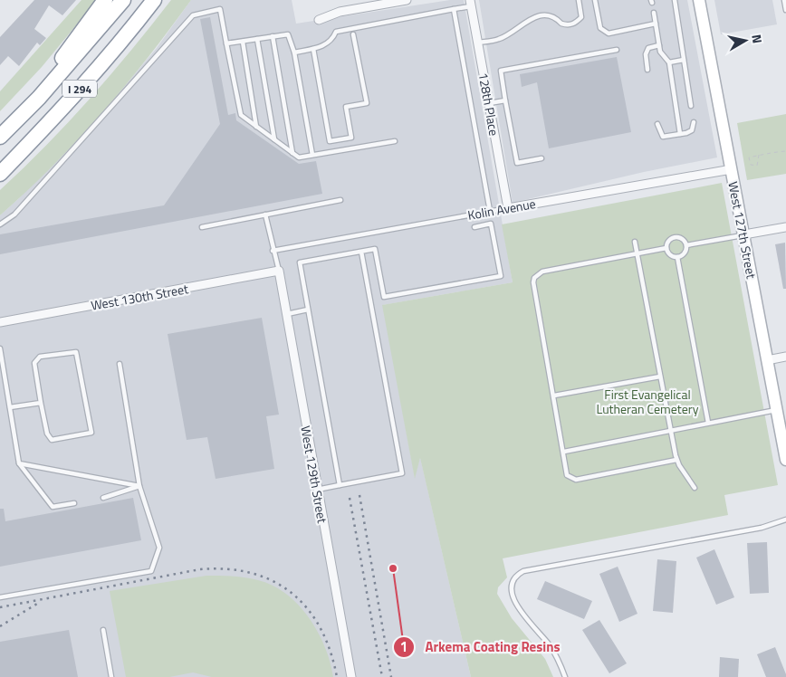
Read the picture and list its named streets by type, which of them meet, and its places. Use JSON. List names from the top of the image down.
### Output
{
  "streets": {
    "highway": ["I 294"],
    "main road": ["West 127th Street"],
    "street": [
      "128th Place",
      "Kolin Avenue",
      "West 130th Street",
      "West 129th Street"
    ]
  },
  "crossings": [
    ["128th Place", "Kolin Avenue"],
    ["Kolin Avenue", "West 127th Street"],
    ["West 130th Street", "West 129th Street"]
  ],
  "parks": ["First Evangelical Lutheran Cemetery"],
  "places": ["Arkema Coating Resins"],
  "north": "right"
}
